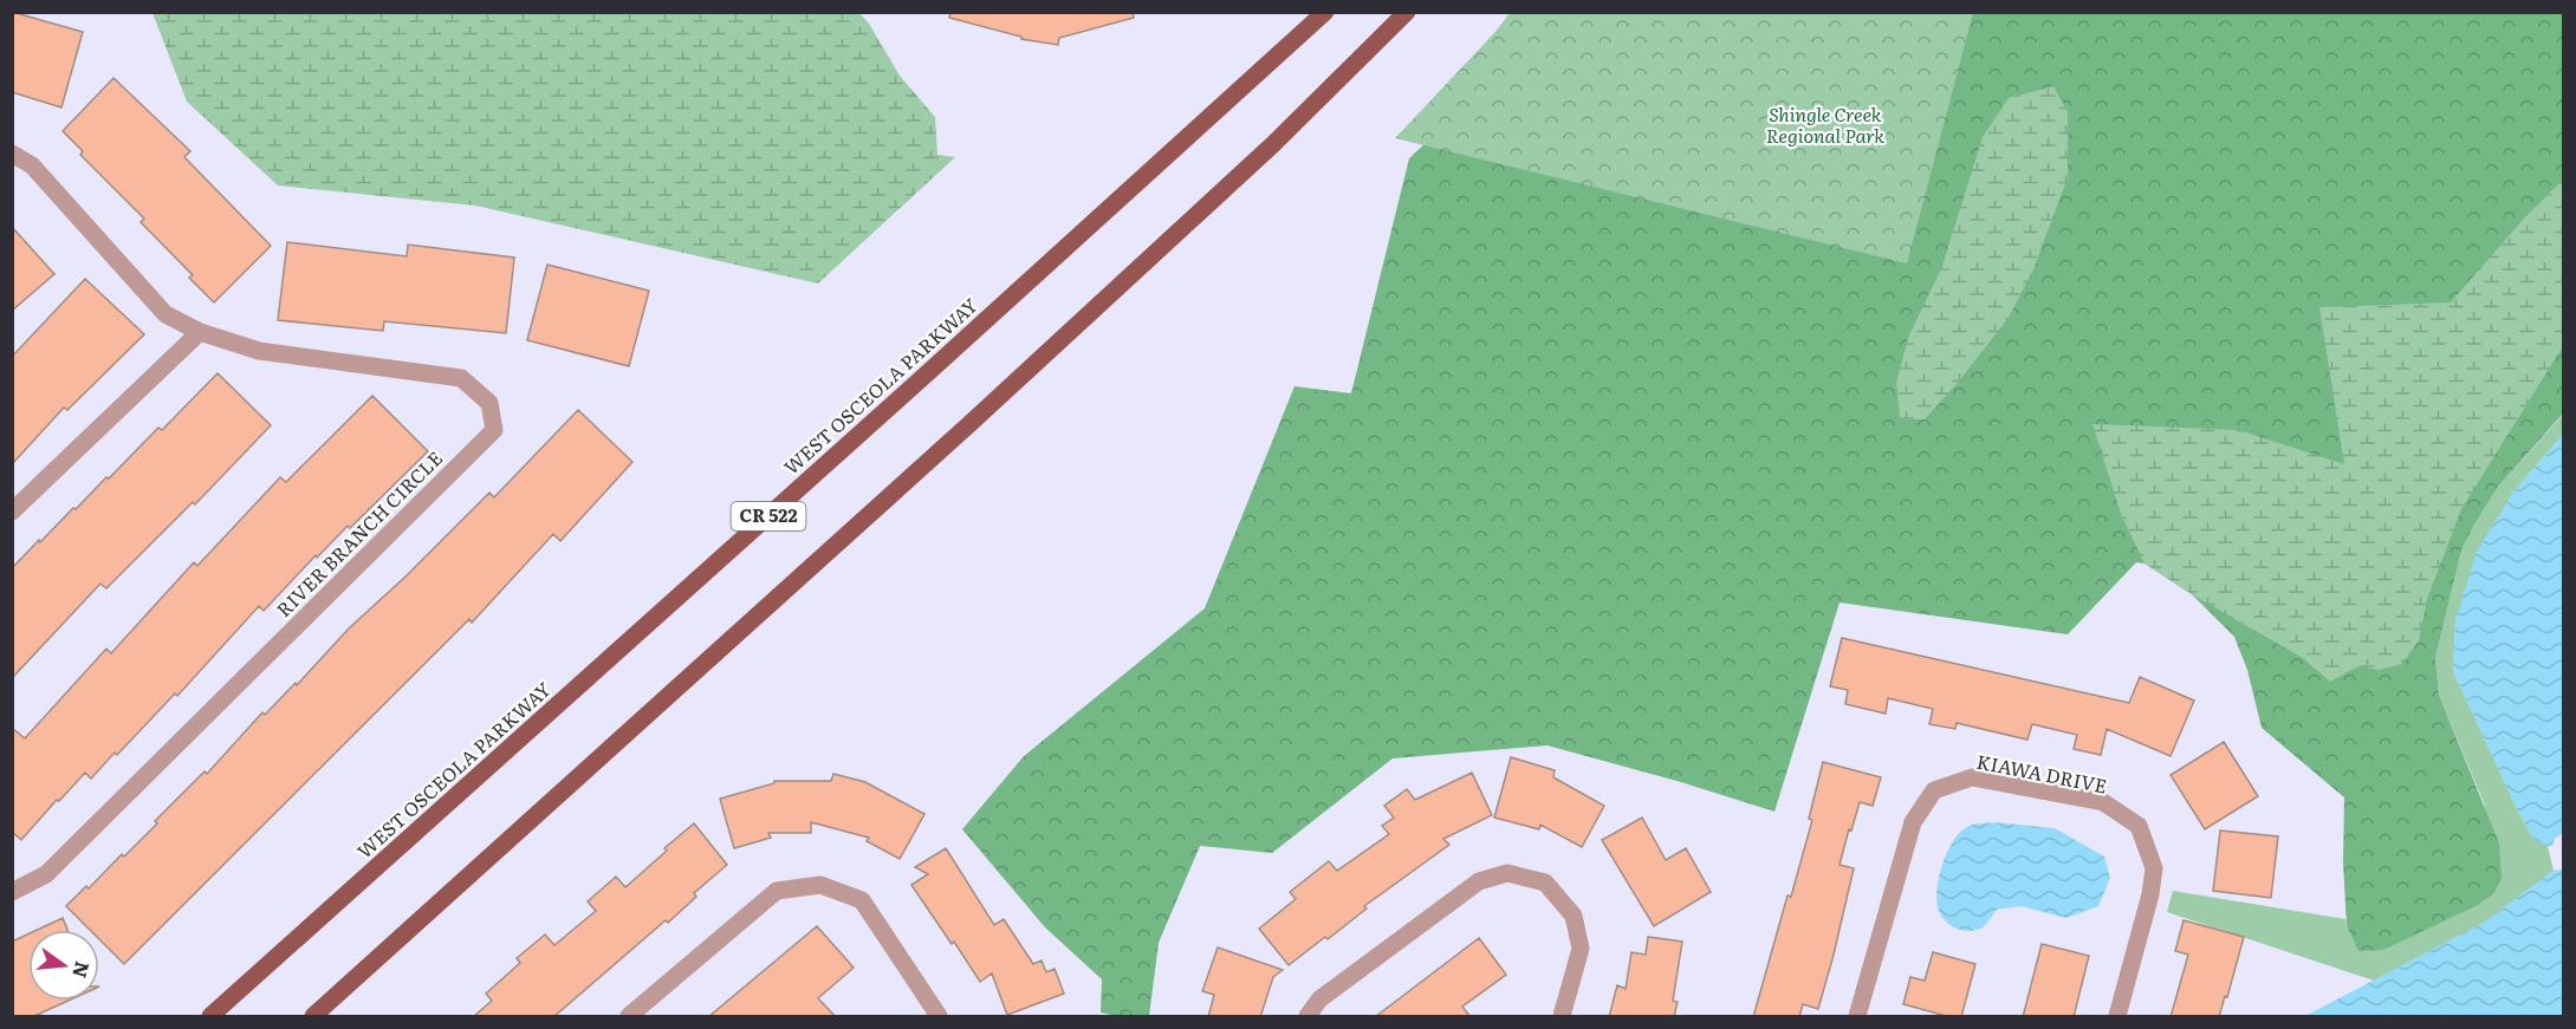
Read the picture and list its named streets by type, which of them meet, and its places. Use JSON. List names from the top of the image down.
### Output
{
  "streets": {
    "main road": ["WEST OSCEOLA PARKWAY", "CR 522"],
    "street": ["RIVER BRANCH CIRCLE", "KIAWA DRIVE"]
  },
  "parks": ["Shingle Creek Regional Park"],
  "north": "right"
}
